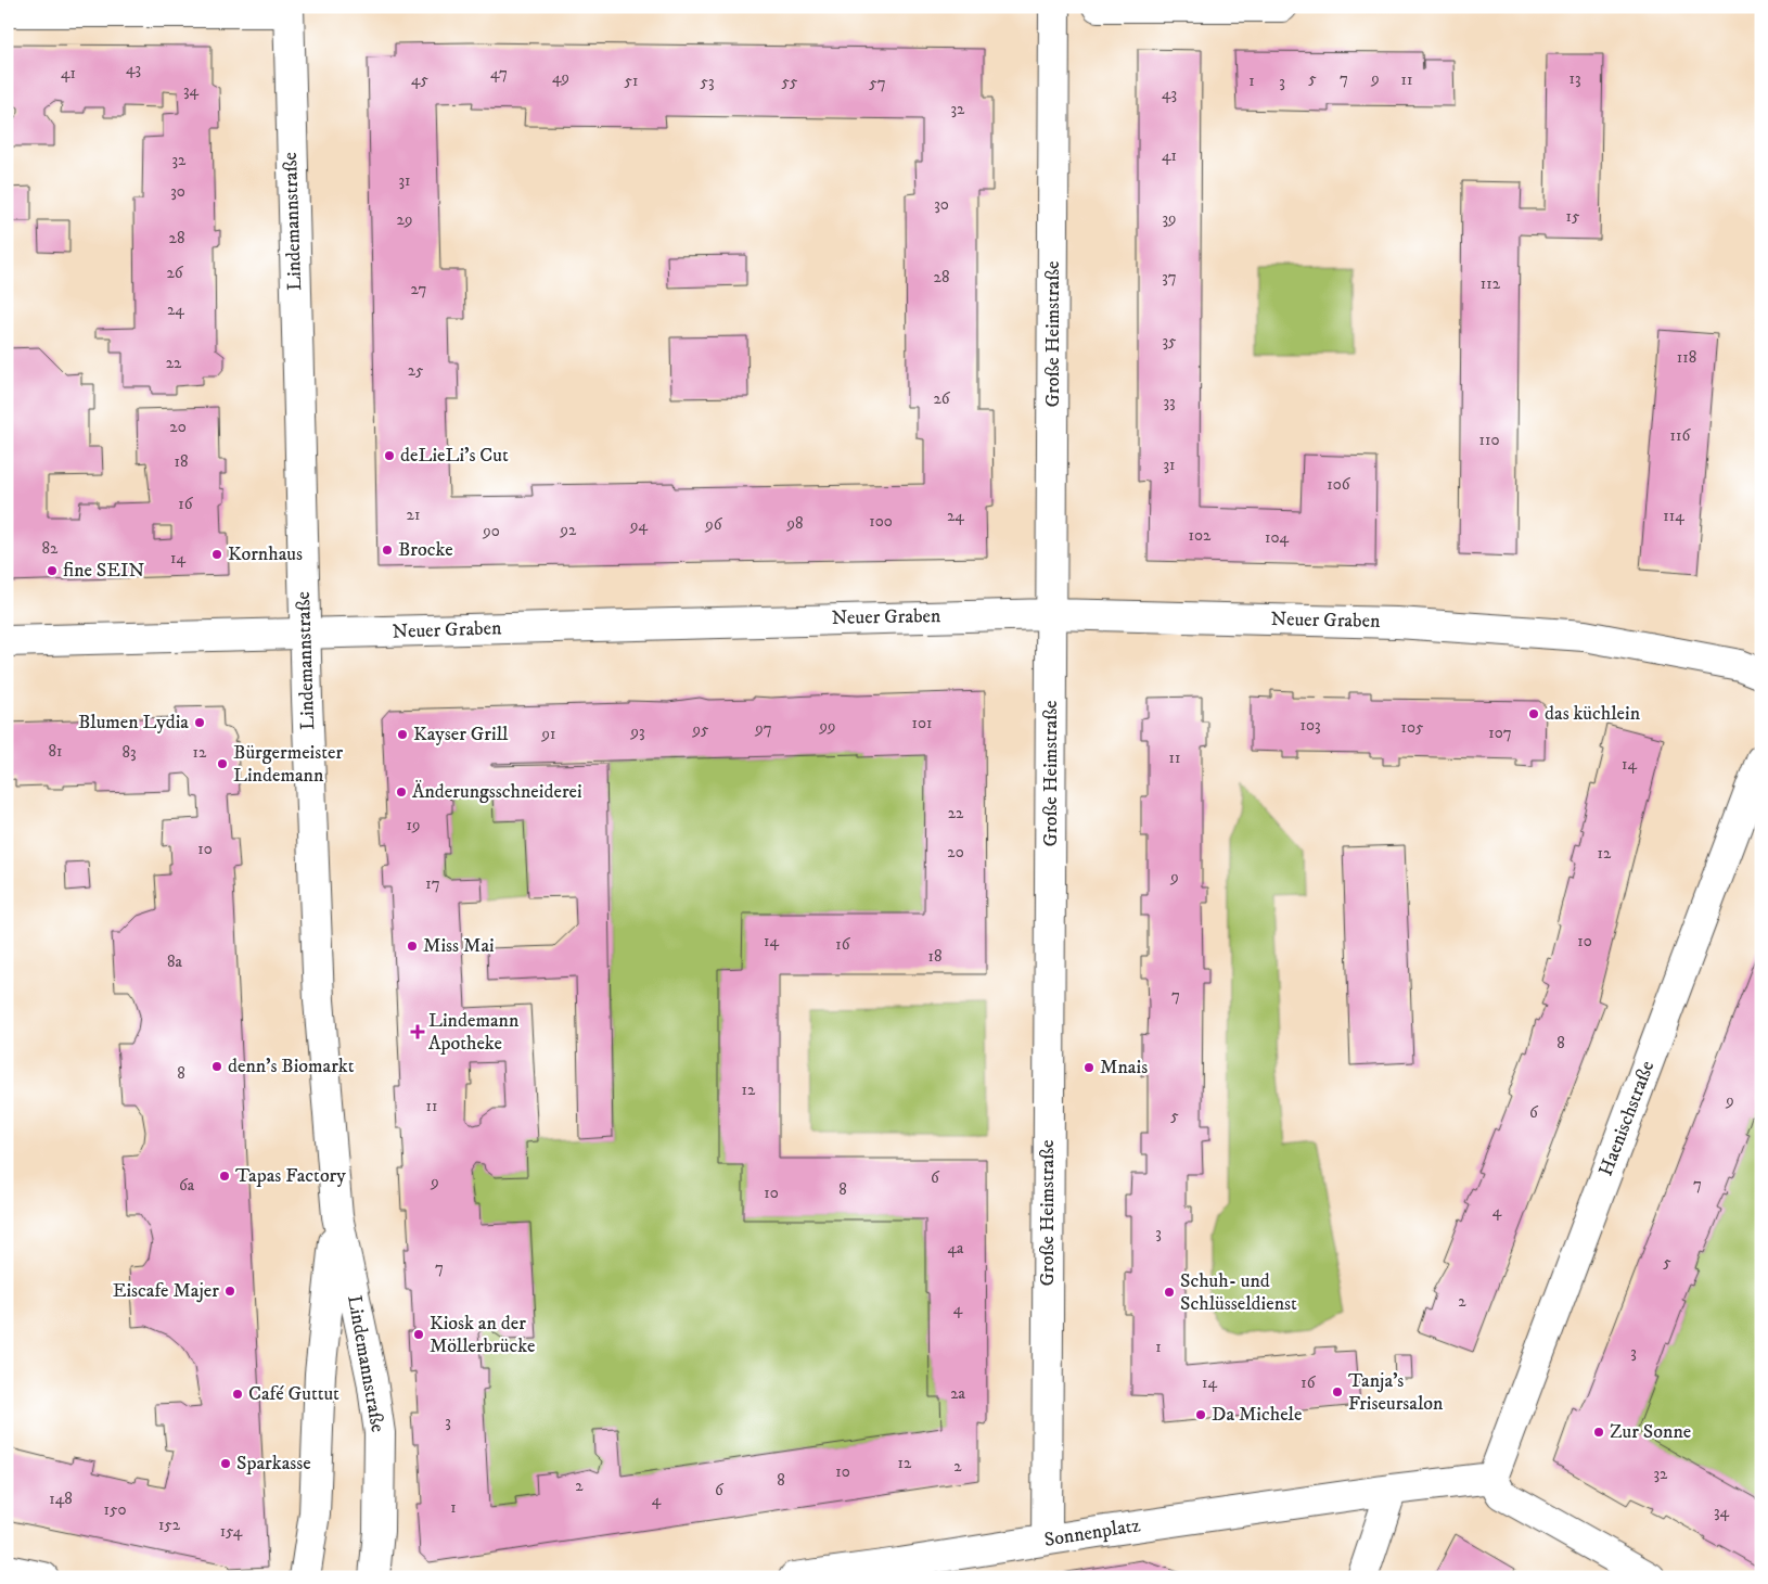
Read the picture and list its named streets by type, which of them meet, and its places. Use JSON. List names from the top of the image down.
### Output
{
  "streets": {
    "street": [
      "Lindemannstraße",
      "Große Heimstraße",
      "Neuer Graben",
      "Haenischstraße",
      "Sonnenplatz"
    ]
  },
  "crossings": [
    ["Lindemannstraße", "Neuer Graben"],
    ["Große Heimstraße", "Neuer Graben"],
    ["Große Heimstraße", "Sonnenplatz"],
    ["Haenischstraße", "Sonnenplatz"]
  ],
  "places": {
    "other": [
      "deLieLi's Cut",
      "Brocke",
      "Kornhaus",
      "fine SEIN",
      "das küchlein",
      "Blumen Lydia",
      "Kayser Grill",
      "Bürgermeister Lindemann",
      "Änderungsschneiderei",
      "Miss Mai",
      "denn's Biomarkt",
      "Mnais",
      "Tapas Factory",
      "Eiscafe Majer",
      "Schuh- und Schlüsseldienst",
      "Kiosk an der Möllerbrücke",
      "Tanja's Friseursalon",
      "Café Guttut",
      "Da Michele",
      "Zur Sonne",
      "Sparkasse"
    ],
    "health": ["Lindemann Apotheke"]
  },
  "house_numbers": [
    "43",
    "41",
    "47",
    "49",
    "5",
    "7",
    "9",
    "13",
    "45",
    "11",
    "51",
    "1",
    "53",
    "55",
    "3",
    "57",
    "34",
    "43",
    "32",
    "41",
    "32",
    "31",
    "30",
    "30",
    "15",
    "39",
    "29",
    "28",
    "26",
    "28",
    "37",
    "112",
    "27",
    "24",
    "35",
    "118",
    "22",
    "25",
    "26",
    "33",
    "20",
    "116",
    "110",
    "18",
    "31",
    "106",
    "16",
    "21",
    "24",
    "114",
    "100",
    "98",
    "96",
    "94",
    "92",
    "90",
    "102",
    "104",
    "82",
    "14",
    "101",
    "103",
    "99",
    "105",
    "97",
    "95",
    "93",
    "107",
    "91",
    "81",
    "83",
    "12",
    "11",
    "14",
    "22",
    "19",
    "10",
    "20",
    "12",
    "9",
    "17",
    "14",
    "10",
    "16",
    "18",
    "8a",
    "7",
    "8",
    "8",
    "12",
    "9",
    "11",
    "6",
    "5",
    "6",
    "9",
    "7",
    "6a",
    "8",
    "10",
    "4",
    "3",
    "4a",
    "5",
    "7",
    "2",
    "4",
    "1",
    "3",
    "14",
    "16",
    "2a",
    "3",
    "12",
    "2",
    "10",
    "32",
    "8",
    "2",
    "6",
    "148",
    "4",
    "1",
    "150",
    "34",
    "152",
    "154"
  ]
}
